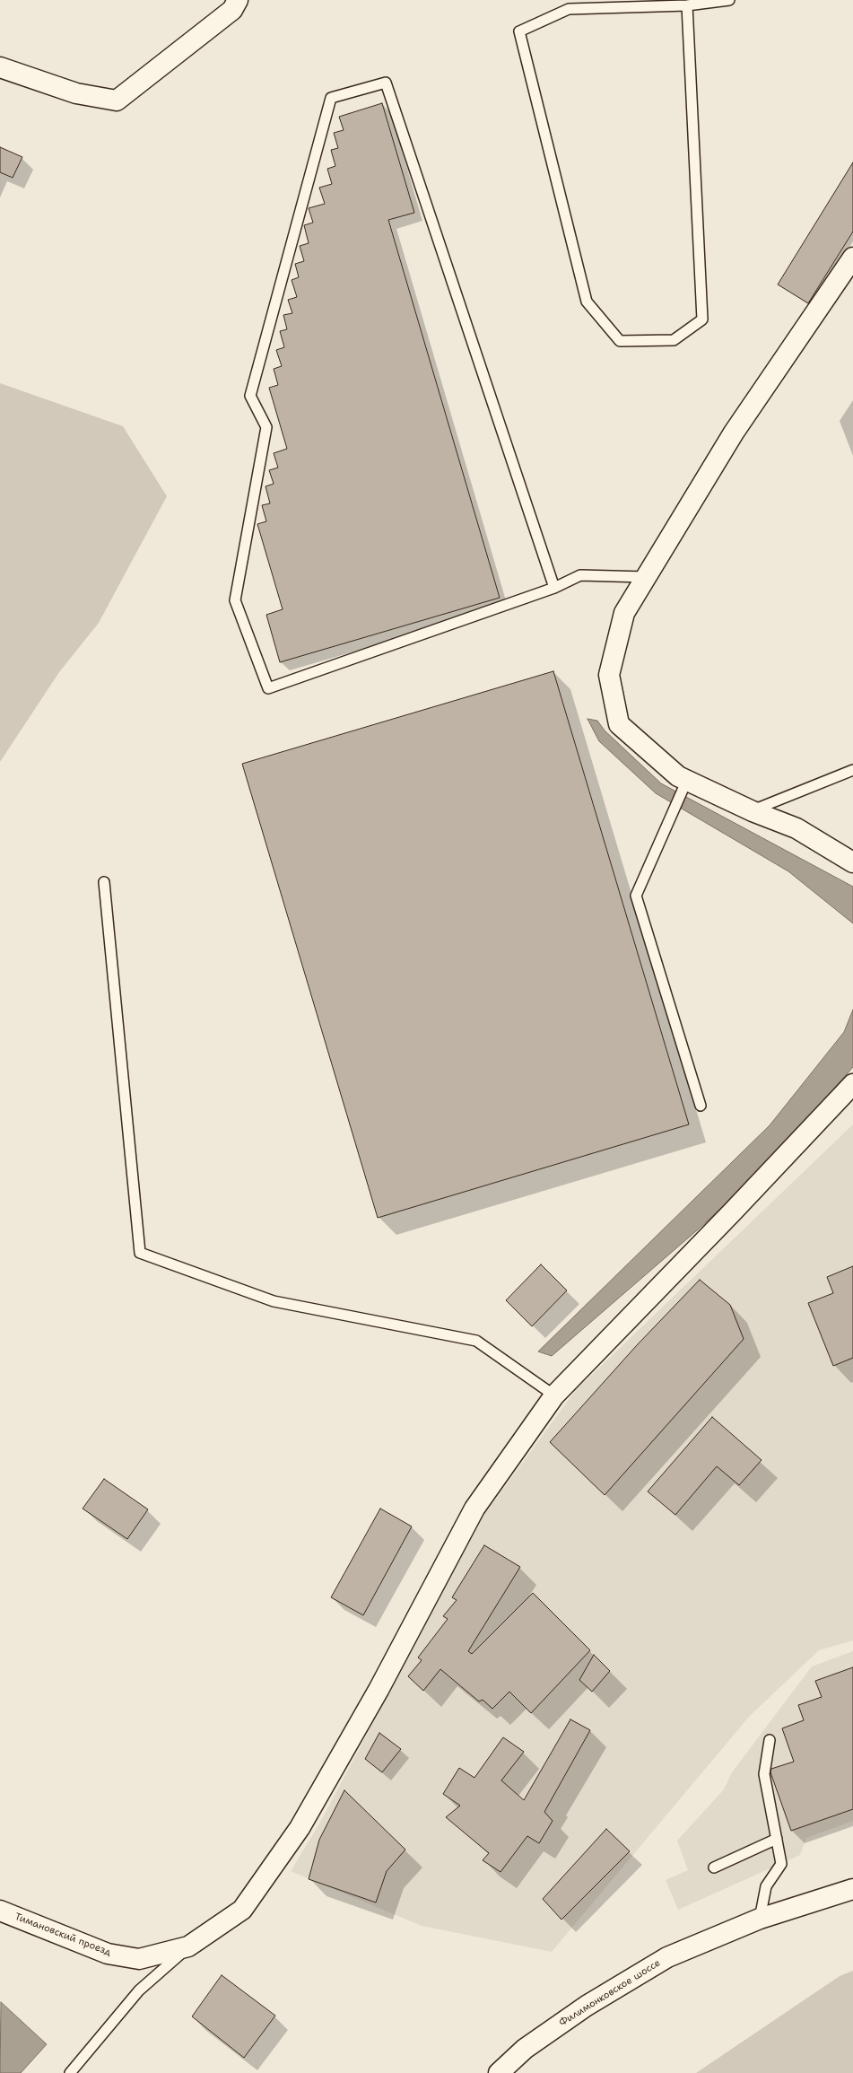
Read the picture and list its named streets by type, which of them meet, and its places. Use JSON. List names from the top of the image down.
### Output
{
  "streets": {
    "street": ["Тимановский проезд", "Филимонковское шоссе"]
  }
}
